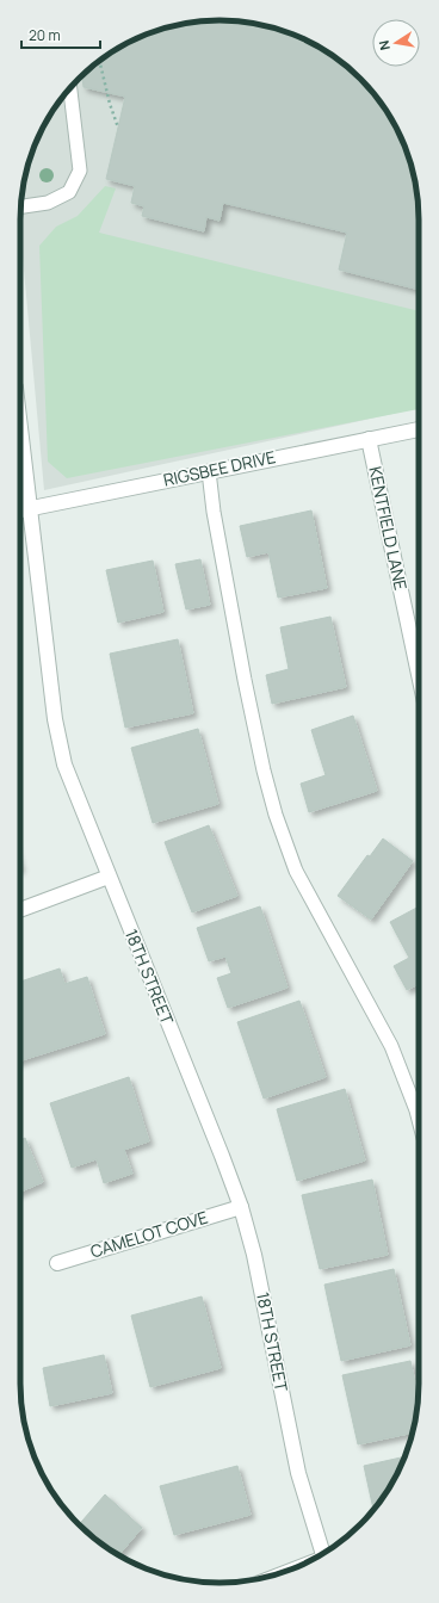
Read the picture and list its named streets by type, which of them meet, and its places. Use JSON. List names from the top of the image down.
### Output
{
  "streets": {
    "street": [
      "RIGSBEE DRIVE",
      "KENTFIELD LANE",
      "18TH STREET",
      "CAMELOT COVE"
    ]
  },
  "crossings": [
    ["RIGSBEE DRIVE", "KENTFIELD LANE"],
    ["RIGSBEE DRIVE", "18TH STREET"],
    ["18TH STREET", "CAMELOT COVE"]
  ],
  "scale_bar": "20 m",
  "north": "left"
}
